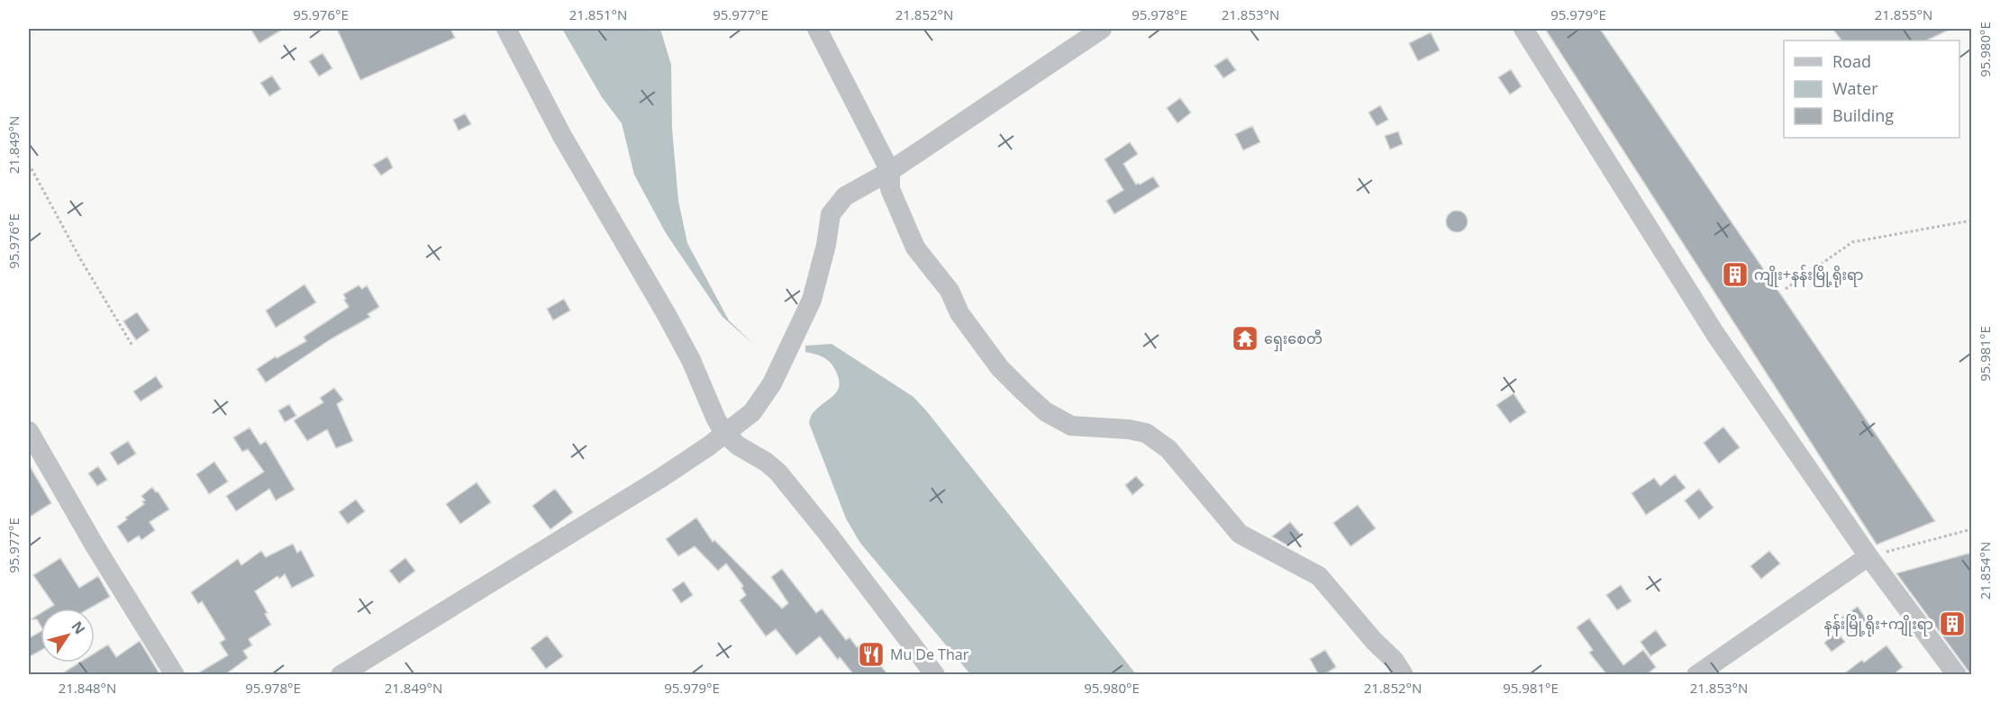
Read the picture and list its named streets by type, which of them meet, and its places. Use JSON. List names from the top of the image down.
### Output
{
  "places": {
    "building": ["ကျိုး+နန်းမြို့ရိုးရာ", "နန်းမြို့ရိုး+ကျိုးရာ"],
    "temple": ["ရှေးစေတီ"],
    "restaurant": ["Mu De Thar"]
  },
  "legend": ["Road", "Water", "Building"],
  "north": "top right",
  "coordinates": [
    "95.976°E",
    "21.851°N",
    "95.977°E",
    "21.852°N",
    "95.978°E",
    "21.853°N",
    "95.979°E",
    "21.855°N",
    "95.980°E",
    "21.849°N",
    "95.981°E",
    "21.854°N",
    "21.848°N"
  ]
}
